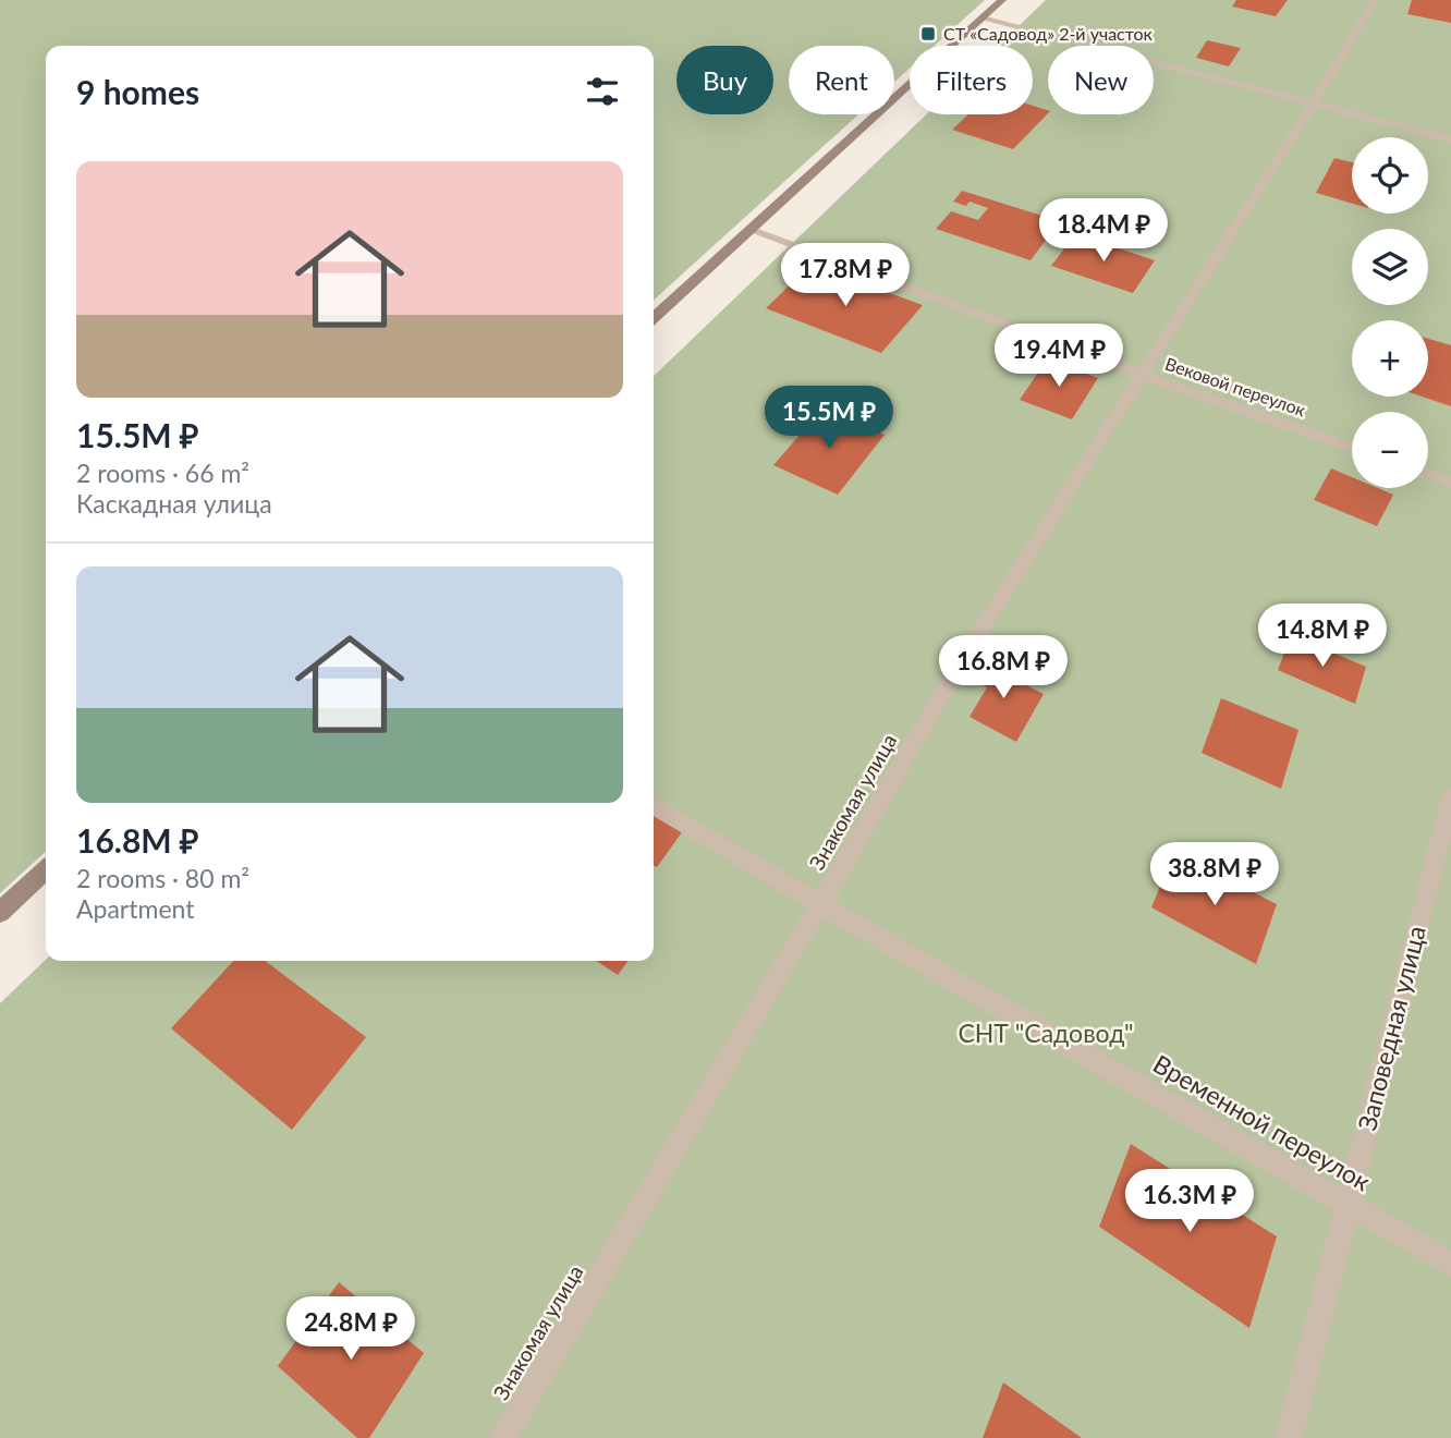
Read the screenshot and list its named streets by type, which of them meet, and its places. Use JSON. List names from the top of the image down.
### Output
{
  "streets": {
    "street": [
      "Вековой переулок",
      "Знакомая улица",
      "Заповедная улица",
      "Временной переулок"
    ]
  },
  "crossings": [
    ["Вековой переулок", "Знакомая улица"],
    ["Знакомая улица", "Временной переулок"],
    ["Заповедная улица", "Временной переулок"]
  ],
  "parks": ["СНТ \"Садовод\""],
  "places": {
    "transit": ["СТ «Садовод» 2-й участок"]
  },
  "page": {
    "chip": [
      "Buy",
      "Rent",
      "Filters",
      "New"
    ],
    "heading": "9 homes",
    "map_buttons": ["+", "−"],
    "list": [
      {
        "name": "15.5M ₽",
        "note": "2 rooms · 66 m² · Каскадная улица"
      },
      {
        "name": "16.8M ₽",
        "note": "2 rooms · 80 m² · Apartment"
      }
    ],
    "price": [
      "18.4M ₽",
      "17.8M ₽",
      "19.4M ₽",
      "15.5M ₽",
      "14.8M ₽",
      "16.8M ₽",
      "38.8M ₽",
      "16.3M ₽",
      "24.8M ₽"
    ]
  }
}
